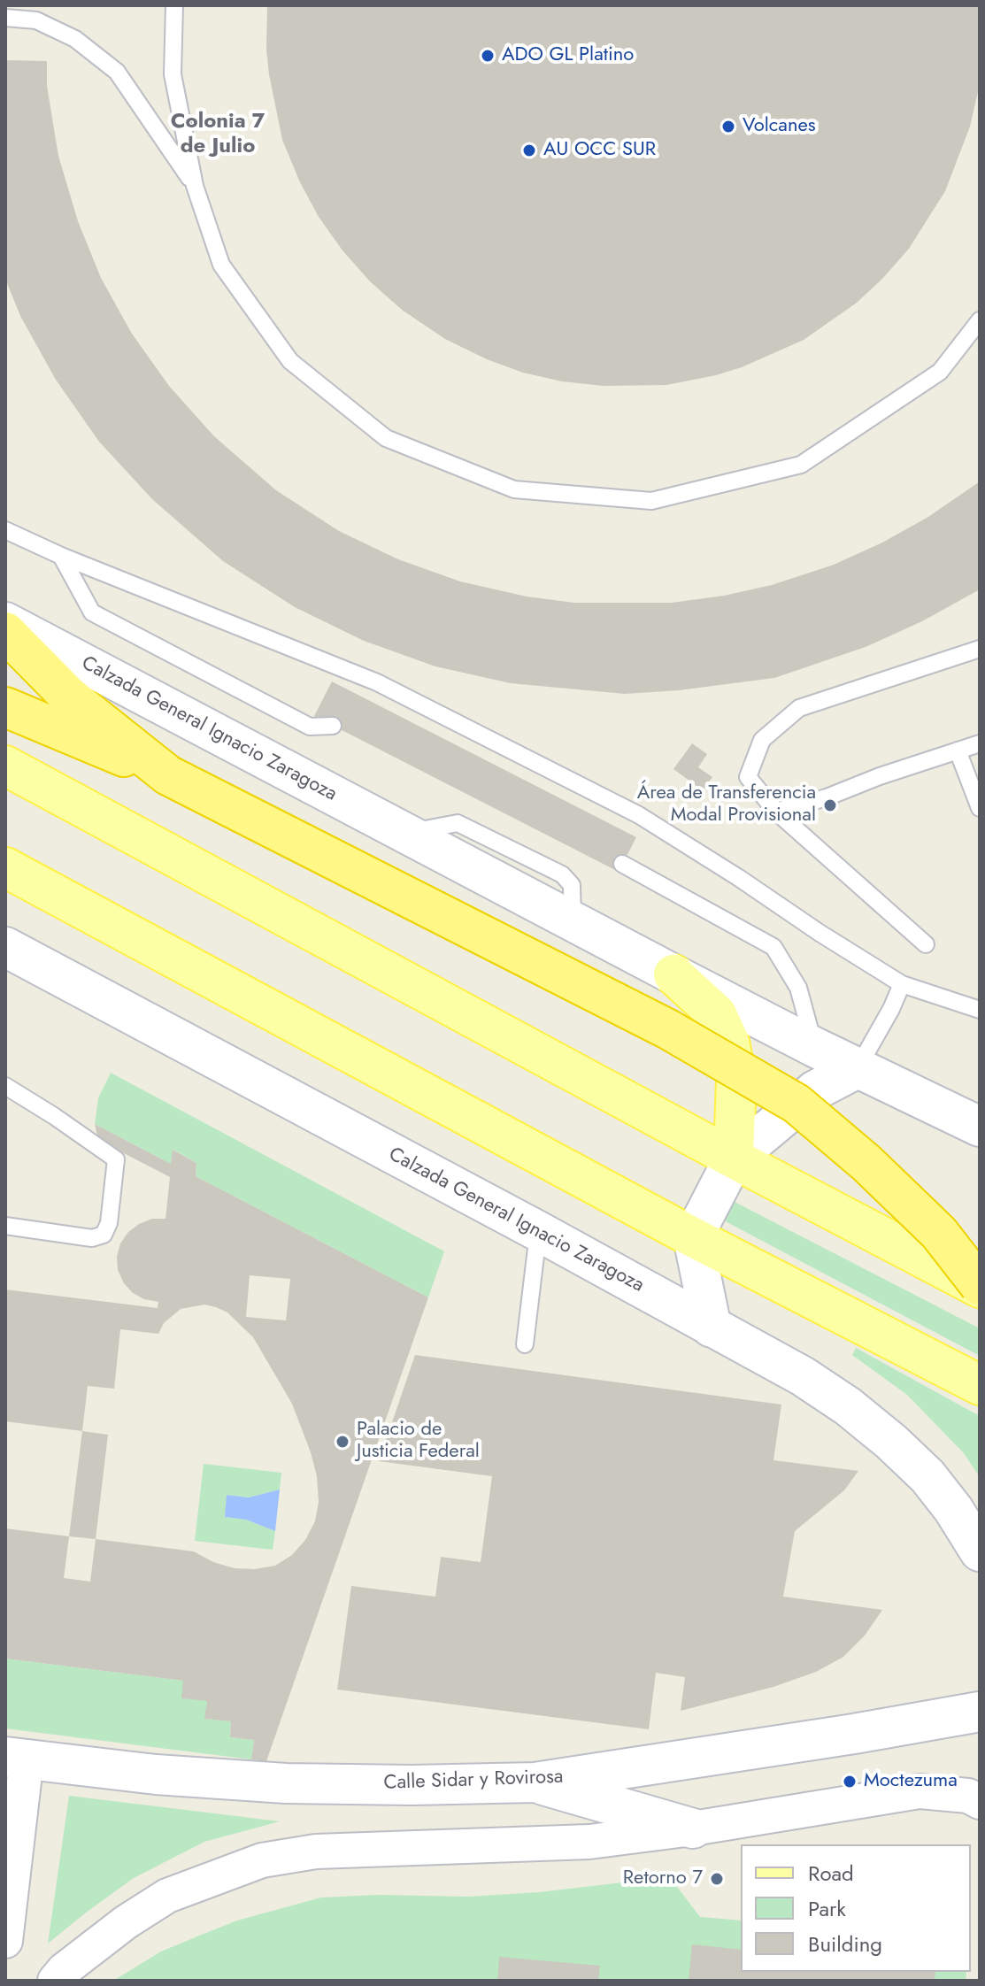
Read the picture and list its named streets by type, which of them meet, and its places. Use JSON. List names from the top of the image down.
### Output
{
  "streets": {
    "main road": ["Calzada General Ignacio Zaragoza", "Calle Sidar y Rovirosa"]
  },
  "districts": ["Colonia 7 de Julio"],
  "places": [
    "ADO GL Platino",
    "Volcanes",
    "AU OCC SUR",
    "Área de Transferencia Modal Provisional",
    "Palacio de Justicia Federal",
    "Moctezuma",
    "Retorno 7"
  ],
  "legend": ["Road", "Park", "Building"]
}
